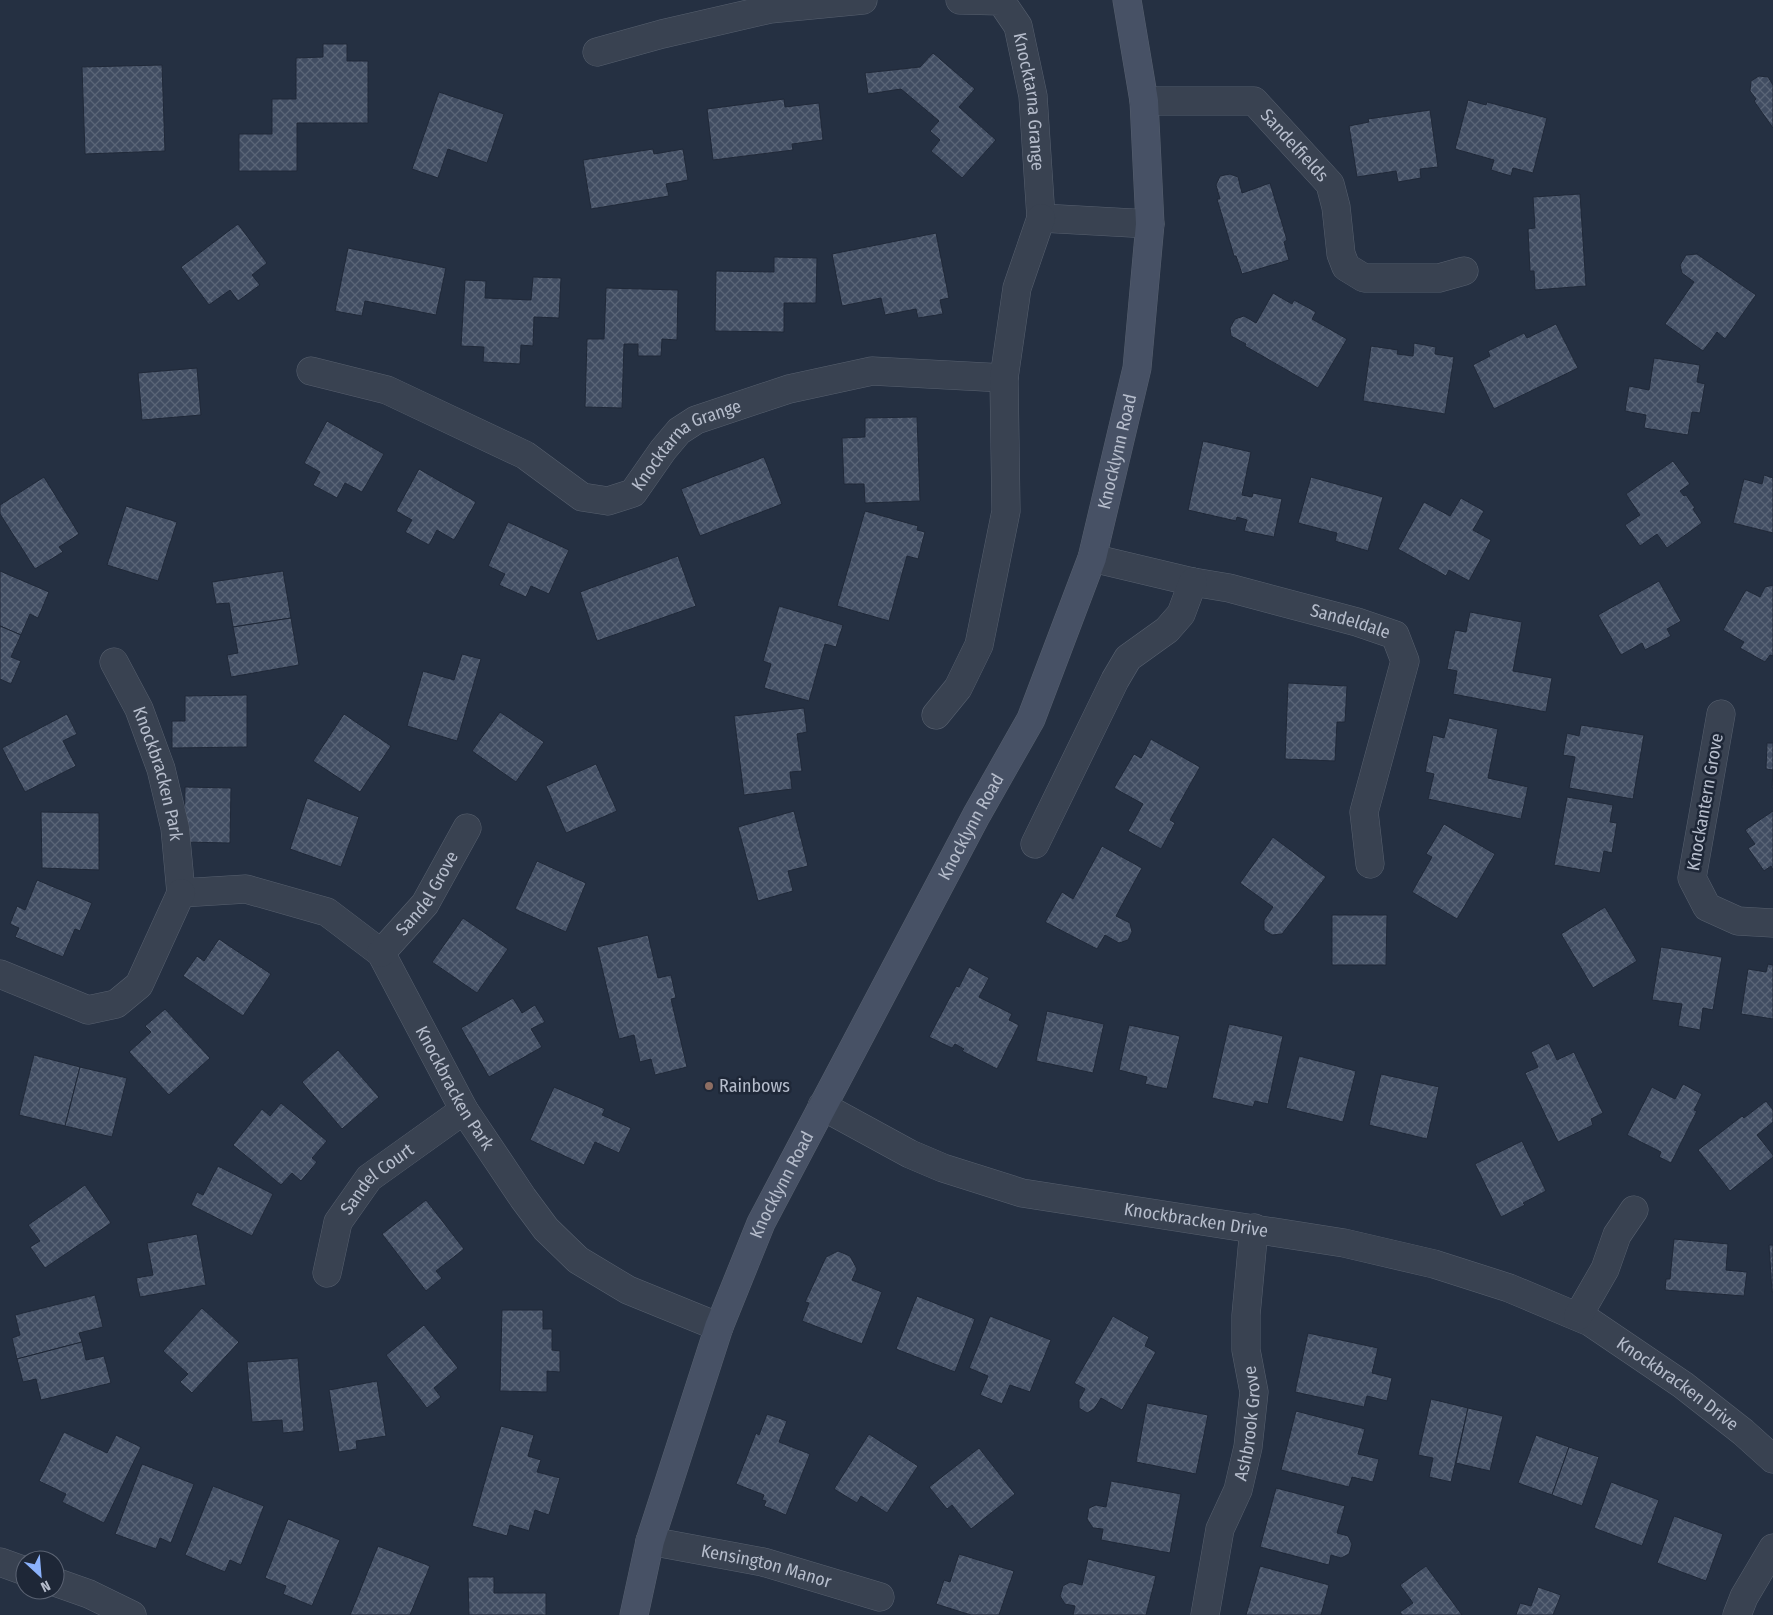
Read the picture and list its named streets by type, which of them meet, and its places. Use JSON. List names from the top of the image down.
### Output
{
  "streets": {
    "street": [
      "Knocktarna Grange",
      "Sandelfields",
      "Knocklynn Road",
      "Sandeldale",
      "Knockbracken Park",
      "Knockantern Grove",
      "Sandel Grove",
      "Sandel Court",
      "Knockbracken Drive",
      "Ashbrook Grove",
      "Kensington Manor"
    ]
  },
  "crossings": [
    ["Sandelfields", "Knocklynn Road"],
    ["Knocklynn Road", "Sandeldale"],
    ["Knocklynn Road", "Knockbracken Park"],
    ["Knocklynn Road", "Knockbracken Drive"],
    ["Knocklynn Road", "Kensington Manor"],
    ["Knockbracken Park", "Sandel Grove"],
    ["Knockbracken Park", "Sandel Court"],
    ["Knockbracken Drive", "Ashbrook Grove"]
  ],
  "places": ["Rainbows"],
  "north": "bottom right"
}
